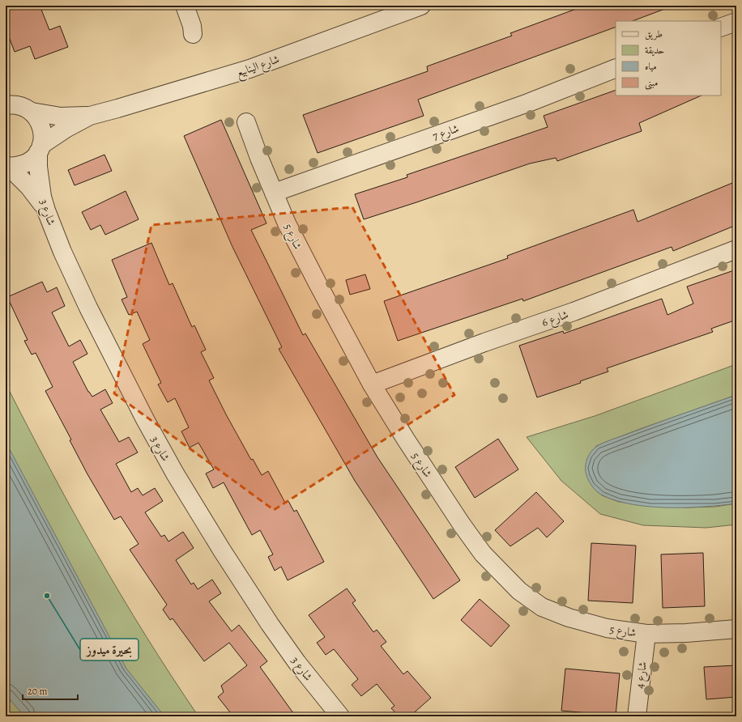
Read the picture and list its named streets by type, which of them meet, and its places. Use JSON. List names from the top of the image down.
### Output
{
  "streets": {
    "street": [
      "شارع الينابيع",
      "شارع 7",
      "شارع 3",
      "شارع 5",
      "شارع 6",
      "شارع 4"
    ]
  },
  "crossings": [
    ["شارع الينابيع", "شارع 3"],
    ["شارع 7", "شارع 5"],
    ["شارع 5", "شارع 6"],
    ["شارع 5", "شارع 4"]
  ],
  "places": ["بحيرة ميدوز"],
  "legend": [
    "طريق",
    "حديقة",
    "مياه",
    "مبنى"
  ],
  "scale_bar": "20 m"
}
